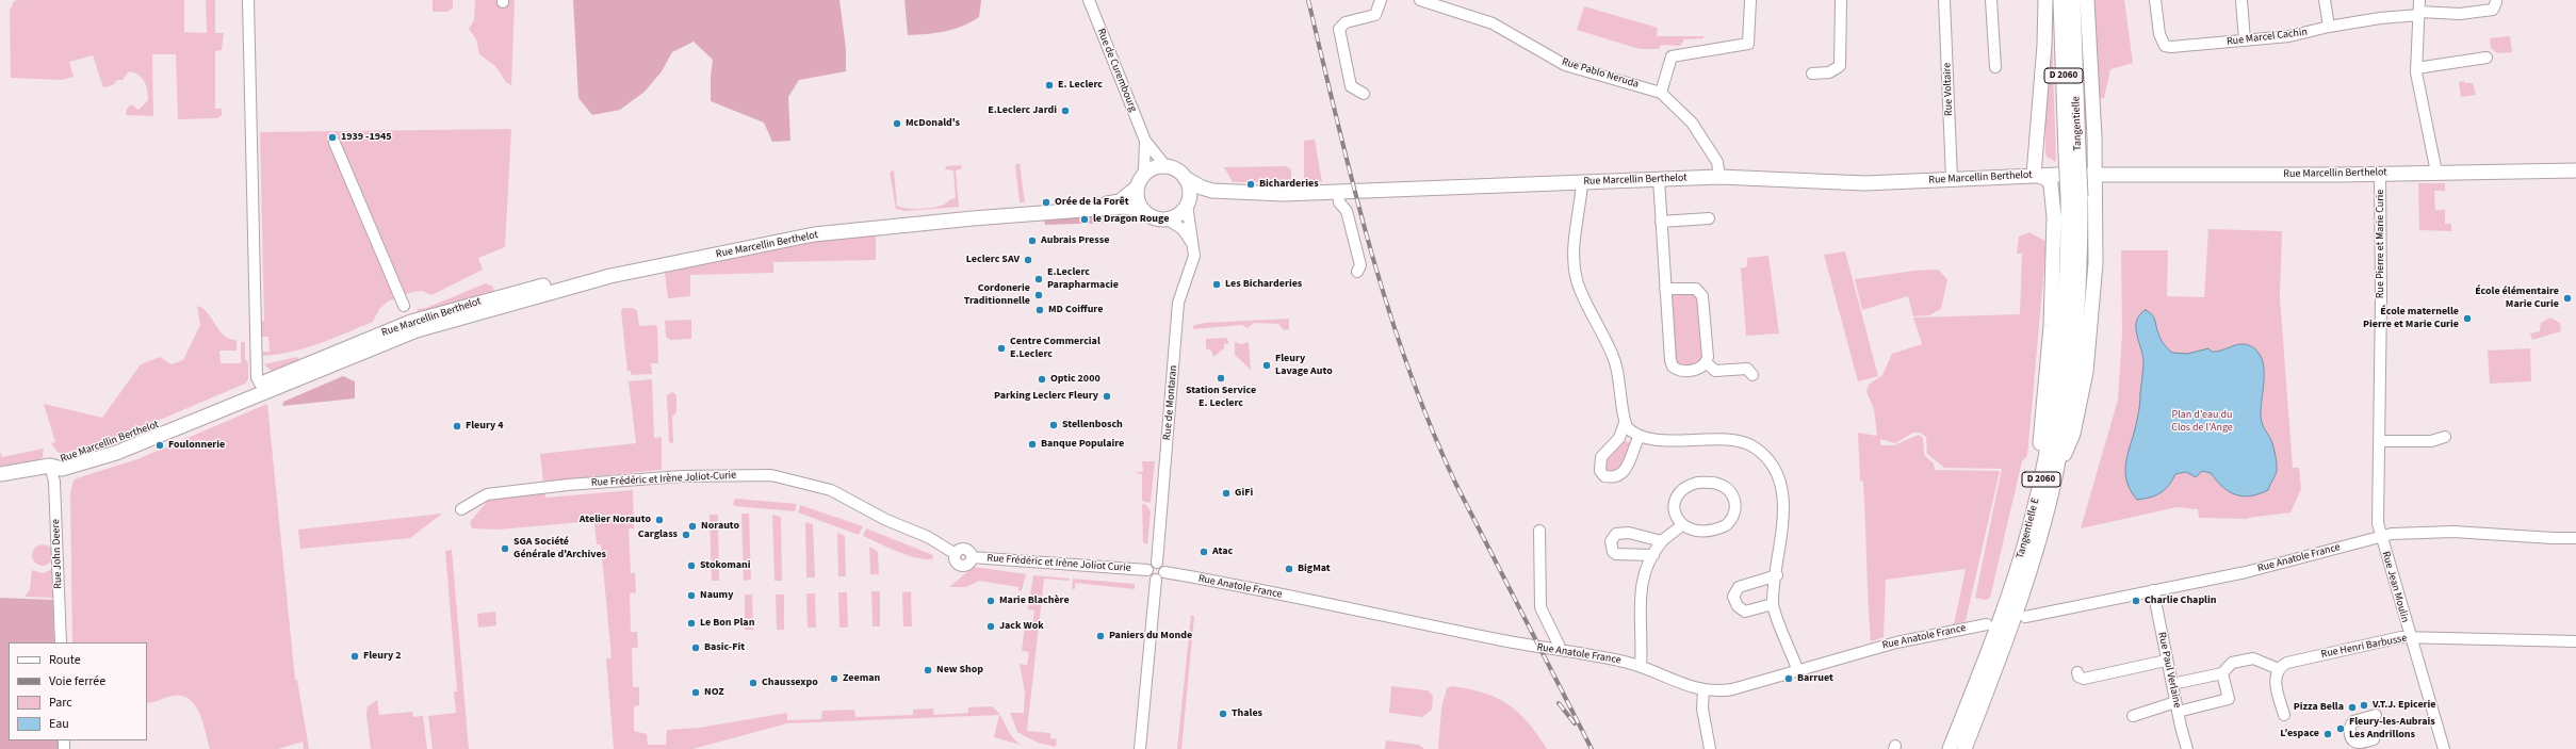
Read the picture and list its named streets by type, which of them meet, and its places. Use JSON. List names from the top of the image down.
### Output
{
  "streets": {
    "main road": [
      "D 2060",
      "Tangentielle",
      "Rue Marcellin Berthelot",
      "Tangentielle E"
    ],
    "street": [
      "Rue Marcel Cachin",
      "Rue de Curembourg",
      "Rue Pablo Neruda",
      "Rue Voltaire",
      "Rue Pierre et Marie Curie",
      "Rue de Montaran",
      "Rue Frédéric et Irène Joliot-Curie",
      "Rue John Deere",
      "Rue Anatole France",
      "Rue Frédéric et Irène Joliot Curie",
      "Rue Jean Moulin",
      "Rue Henri Barbusse",
      "Rue Paul Verlaine"
    ]
  },
  "crossings": [
    ["Rue de Curembourg", "Rue Marcellin Berthelot"],
    ["Rue de Curembourg", "Rue de Montaran"],
    ["Rue Pablo Neruda", "Rue Marcellin Berthelot"],
    ["D 2060", "Tangentielle"],
    ["D 2060", "Tangentielle E"],
    ["Rue Voltaire", "Rue Marcellin Berthelot"],
    ["Tangentielle", "Tangentielle E"],
    ["Rue Marcellin Berthelot", "Rue Pierre et Marie Curie"],
    ["Rue Marcellin Berthelot", "Rue de Montaran"],
    ["Rue Marcellin Berthelot", "Rue John Deere"],
    ["Rue Pierre et Marie Curie", "Rue Anatole France"],
    ["Rue Pierre et Marie Curie", "Rue Jean Moulin"],
    ["Rue de Montaran", "Rue Anatole France"],
    ["Rue de Montaran", "Rue Frédéric et Irène Joliot Curie"],
    ["Rue Frédéric et Irène Joliot-Curie", "Rue Frédéric et Irène Joliot Curie"],
    ["Rue Anatole France", "Rue Frédéric et Irène Joliot Curie"],
    ["Rue Anatole France", "Rue Jean Moulin"],
    ["Rue Anatole France", "Rue Paul Verlaine"],
    ["Rue Jean Moulin", "Rue Henri Barbusse"]
  ],
  "parks": ["Plan d'eau du Clos de l'Ange"],
  "places": [
    "E. Leclerc",
    "E.Leclerc Jardi",
    "McDonald's",
    "1939 -1945",
    "Bicharderies",
    "Orée de la Forêt",
    "le Dragon Rouge",
    "Aubrais Presse",
    "Leclerc SAV",
    "E.Leclerc Parapharmacie",
    "Les Bicharderies",
    "Cordonerie Traditionnelle",
    "École élémentaire Marie Curie",
    "MD Coiffure",
    "École maternelle Pierre et Marie Curie",
    "Centre Commercial E.Leclerc",
    "Fleury Lavage Auto",
    "Station Service E. Leclerc",
    "Optic 2000",
    "Parking Leclerc Fleury",
    "Stellenbosch",
    "Fleury 4",
    "Banque Populaire",
    "Foulonnerie",
    "GiFi",
    "Atelier Norauto",
    "Norauto",
    "Carglass",
    "SGA Société Générale d'Archives",
    "Atac",
    "Stokomani",
    "BigMat",
    "Naumy",
    "Marie Blachère",
    "Charlie Chaplin",
    "Le Bon Plan",
    "Jack Wok",
    "Paniers du Monde",
    "Basic-Fit",
    "Fleury 2",
    "New Shop",
    "Zeeman",
    "Barruet",
    "Chaussexpo",
    "NOZ",
    "V.T.J. Epicerie",
    "Pizza Bella",
    "Thales",
    "Fleury-les-Aubrais Les Andrillons",
    "L’espace"
  ],
  "legend": [
    "Route",
    "Voie ferrée",
    "Parc",
    "Eau"
  ]
}
